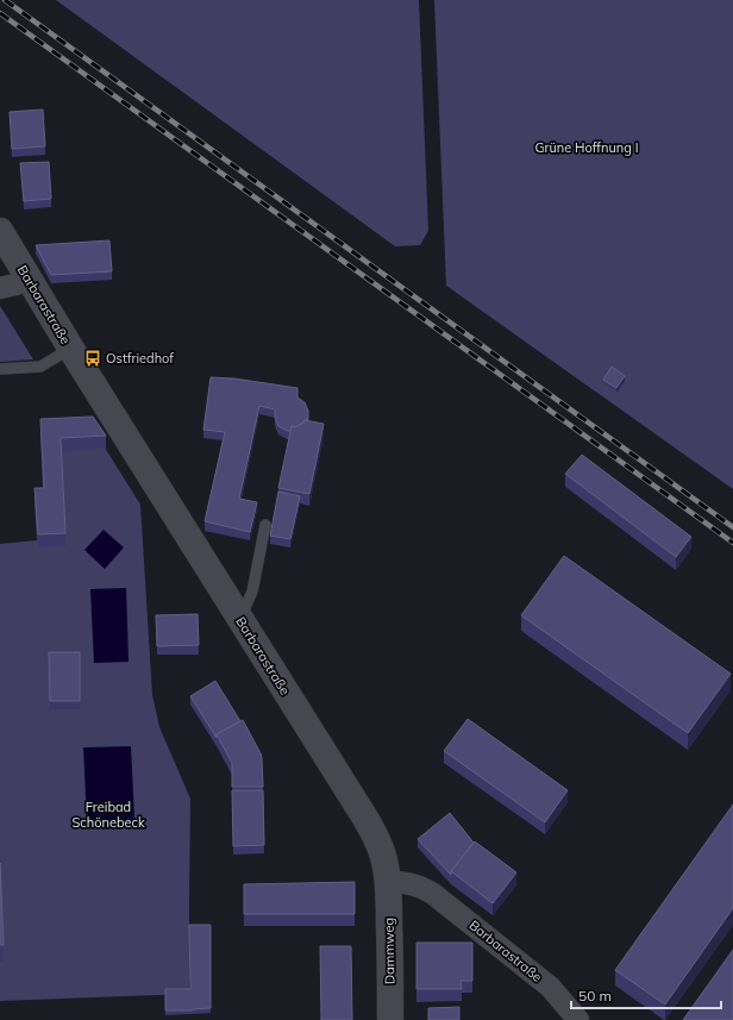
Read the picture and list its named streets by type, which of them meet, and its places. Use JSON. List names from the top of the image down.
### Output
{
  "streets": {
    "street": ["Barbarastraße", "Dammweg"]
  },
  "crossings": [
    ["Barbarastraße", "Dammweg"]
  ],
  "parks": ["Grüne Hoffnung I", "Freibad Schönebeck"],
  "places": {
    "bus stop": ["Ostfriedhof"]
  },
  "scale_bar": "50 m"
}
